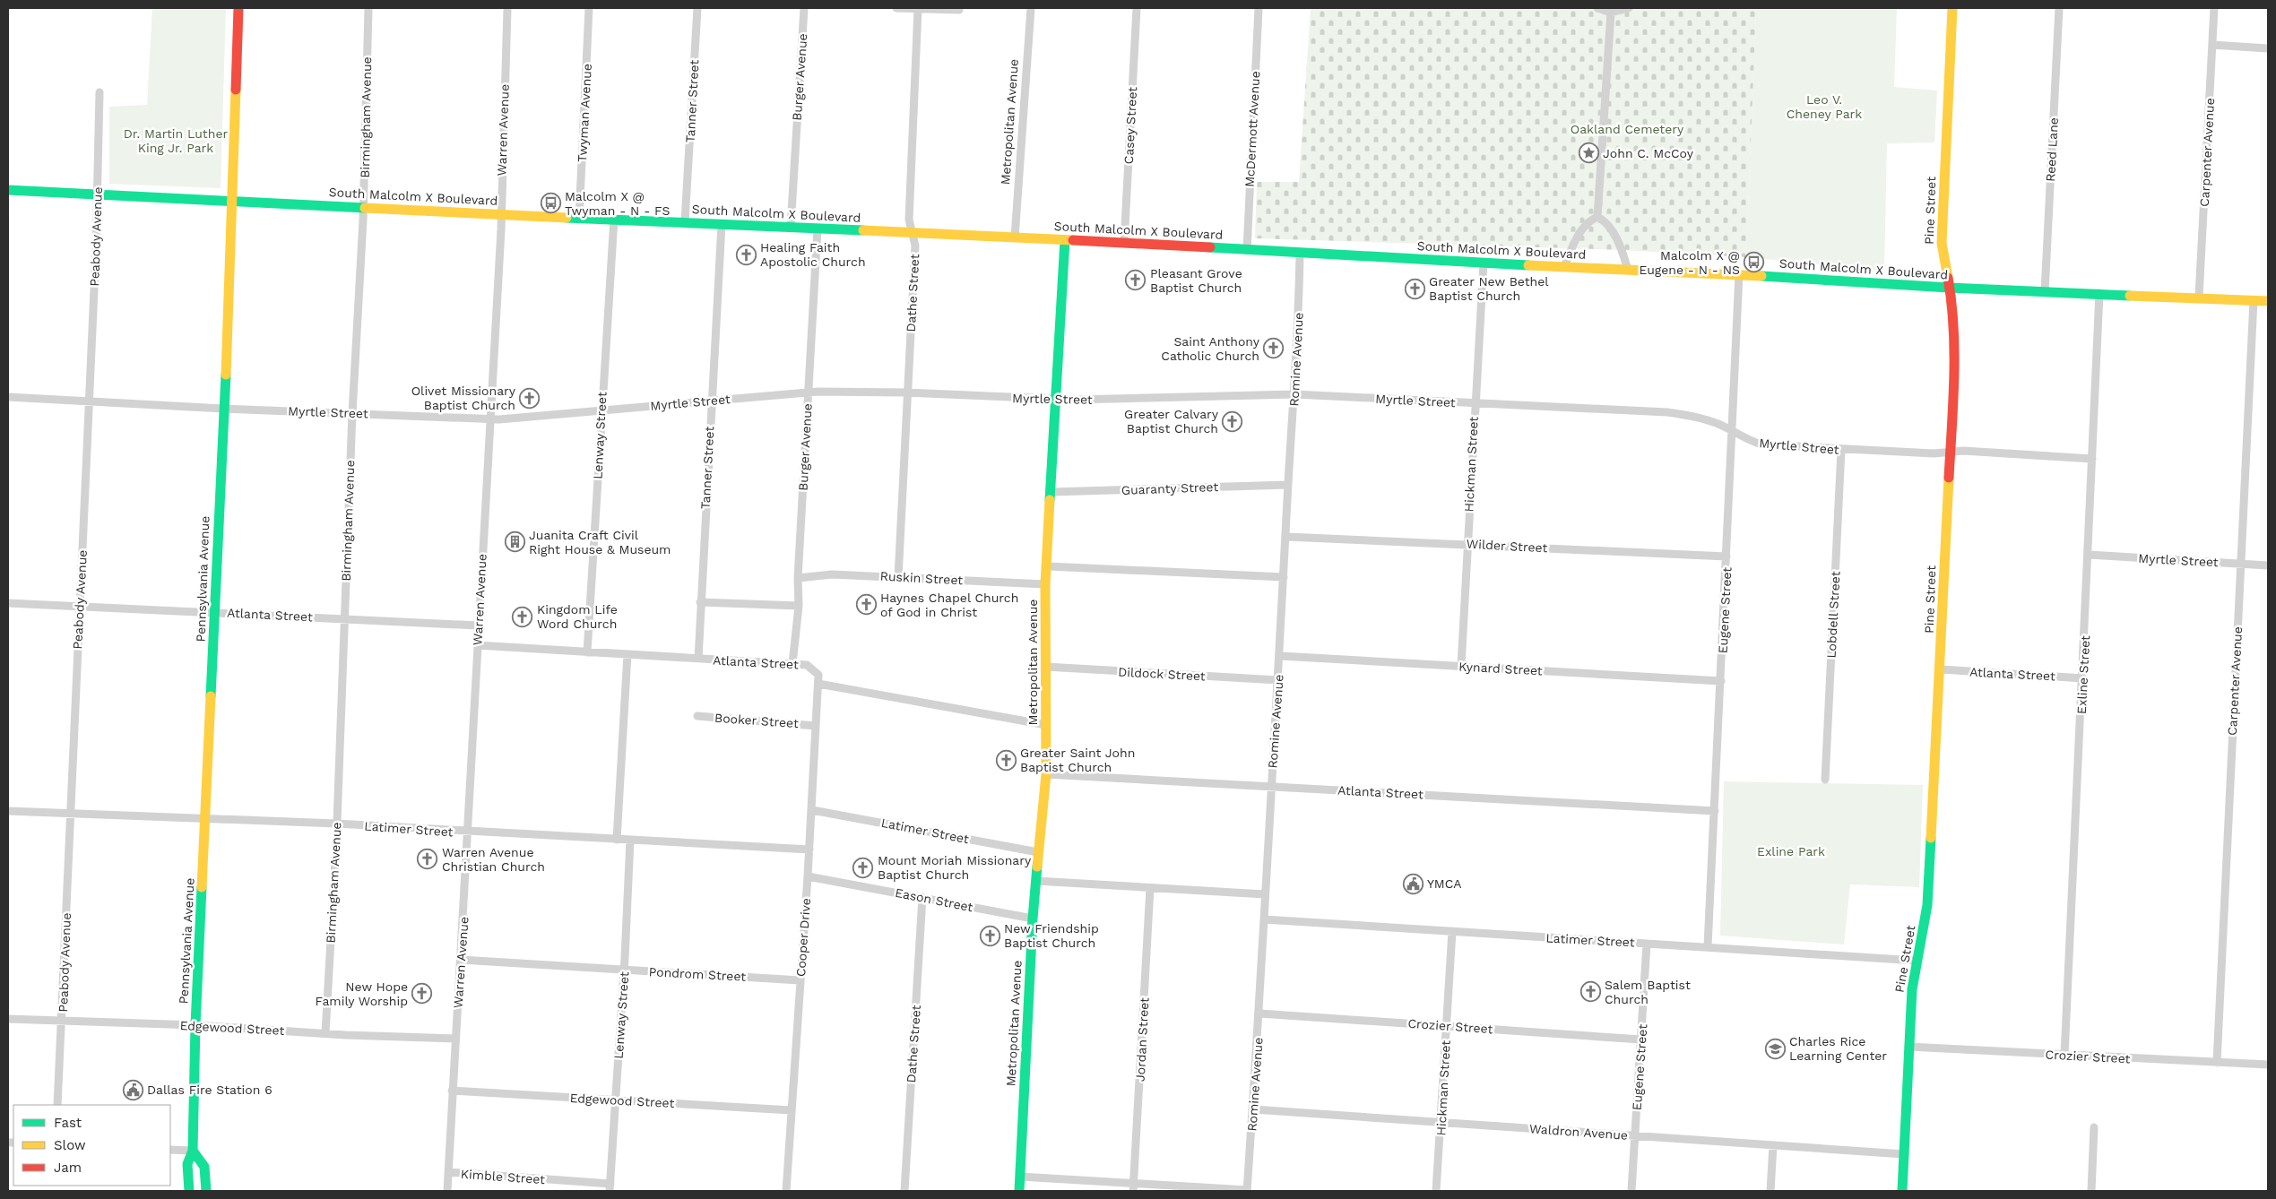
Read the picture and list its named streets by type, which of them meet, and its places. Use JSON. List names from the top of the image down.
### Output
{
  "streets": {
    "street": [
      "Burger Avenue",
      "Tanner Street",
      "Twyman Avenue",
      "Birmingham Avenue",
      "Metropolitan Avenue",
      "Casey Street",
      "McDermott Avenue",
      "Warren Avenue",
      "Reed Lane",
      "Carpenter Avenue",
      "South Malcolm X Boulevard",
      "Pine Street",
      "Peabody Avenue",
      "Dathe Street",
      "Romine Avenue",
      "Myrtle Street",
      "Lenway Street",
      "Hickman Street",
      "Guaranty Street",
      "Wilder Street",
      "Ruskin Street",
      "Pennsylvania Avenue",
      "Eugene Street",
      "Atlanta Street",
      "Lobdell Street",
      "Kynard Street",
      "Dildock Street",
      "Exline Street",
      "Booker Street",
      "Latimer Street",
      "Eason Street",
      "Cooper Drive",
      "Pondrom Street",
      "Crozier Street",
      "Edgewood Street",
      "Jordan Street",
      "Waldron Avenue",
      "Kimble Street"
    ]
  },
  "crossings": [
    ["Burger Avenue", "South Malcolm X Boulevard"],
    ["Burger Avenue", "Myrtle Street"],
    ["Burger Avenue", "Ruskin Street"],
    ["Burger Avenue", "Atlanta Street"],
    ["Tanner Street", "South Malcolm X Boulevard"],
    ["Tanner Street", "Myrtle Street"],
    ["Tanner Street", "Atlanta Street"],
    ["Twyman Avenue", "South Malcolm X Boulevard"],
    ["Birmingham Avenue", "South Malcolm X Boulevard"],
    ["Birmingham Avenue", "Myrtle Street"],
    ["Birmingham Avenue", "Atlanta Street"],
    ["Birmingham Avenue", "Latimer Street"],
    ["Birmingham Avenue", "Edgewood Street"],
    ["Metropolitan Avenue", "South Malcolm X Boulevard"],
    ["Metropolitan Avenue", "Myrtle Street"],
    ["Metropolitan Avenue", "Guaranty Street"],
    ["Metropolitan Avenue", "Ruskin Street"],
    ["Metropolitan Avenue", "Atlanta Street"],
    ["Metropolitan Avenue", "Dildock Street"],
    ["Metropolitan Avenue", "Latimer Street"],
    ["Metropolitan Avenue", "Eason Street"],
    ["Casey Street", "South Malcolm X Boulevard"],
    ["McDermott Avenue", "South Malcolm X Boulevard"],
    ["Warren Avenue", "South Malcolm X Boulevard"],
    ["Warren Avenue", "Myrtle Street"],
    ["Warren Avenue", "Atlanta Street"],
    ["Warren Avenue", "Latimer Street"],
    ["Warren Avenue", "Pondrom Street"],
    ["Warren Avenue", "Edgewood Street"],
    ["Warren Avenue", "Kimble Street"],
    ["Reed Lane", "South Malcolm X Boulevard"],
    ["Carpenter Avenue", "South Malcolm X Boulevard"],
    ["Carpenter Avenue", "Myrtle Street"],
    ["Carpenter Avenue", "Crozier Street"],
    ["South Malcolm X Boulevard", "Pine Street"],
    ["South Malcolm X Boulevard", "Peabody Avenue"],
    ["South Malcolm X Boulevard", "Dathe Street"],
    ["South Malcolm X Boulevard", "Romine Avenue"],
    ["South Malcolm X Boulevard", "Lenway Street"],
    ["South Malcolm X Boulevard", "Hickman Street"],
    ["South Malcolm X Boulevard", "Pennsylvania Avenue"],
    ["South Malcolm X Boulevard", "Eugene Street"],
    ["South Malcolm X Boulevard", "Exline Street"],
    ["Pine Street", "Myrtle Street"],
    ["Pine Street", "Atlanta Street"],
    ["Pine Street", "Latimer Street"],
    ["Pine Street", "Crozier Street"],
    ["Pine Street", "Waldron Avenue"],
    ["Peabody Avenue", "Myrtle Street"],
    ["Peabody Avenue", "Atlanta Street"],
    ["Peabody Avenue", "Latimer Street"],
    ["Peabody Avenue", "Edgewood Street"],
    ["Dathe Street", "Myrtle Street"],
    ["Dathe Street", "Ruskin Street"],
    ["Dathe Street", "Eason Street"],
    ["Romine Avenue", "Myrtle Street"],
    ["Romine Avenue", "Guaranty Street"],
    ["Romine Avenue", "Wilder Street"],
    ["Romine Avenue", "Atlanta Street"],
    ["Romine Avenue", "Kynard Street"],
    ["Romine Avenue", "Dildock Street"],
    ["Romine Avenue", "Latimer Street"],
    ["Romine Avenue", "Crozier Street"],
    ["Romine Avenue", "Waldron Avenue"],
    ["Myrtle Street", "Lenway Street"],
    ["Myrtle Street", "Hickman Street"],
    ["Myrtle Street", "Pennsylvania Avenue"],
    ["Myrtle Street", "Eugene Street"],
    ["Myrtle Street", "Lobdell Street"],
    ["Myrtle Street", "Exline Street"],
    ["Lenway Street", "Atlanta Street"],
    ["Lenway Street", "Latimer Street"],
    ["Lenway Street", "Pondrom Street"],
    ["Lenway Street", "Edgewood Street"],
    ["Lenway Street", "Kimble Street"],
    ["Hickman Street", "Wilder Street"],
    ["Hickman Street", "Kynard Street"],
    ["Hickman Street", "Latimer Street"],
    ["Hickman Street", "Crozier Street"],
    ["Hickman Street", "Waldron Avenue"],
    ["Wilder Street", "Eugene Street"],
    ["Pennsylvania Avenue", "Atlanta Street"],
    ["Pennsylvania Avenue", "Latimer Street"],
    ["Pennsylvania Avenue", "Edgewood Street"],
    ["Eugene Street", "Atlanta Street"],
    ["Eugene Street", "Kynard Street"],
    ["Eugene Street", "Latimer Street"],
    ["Eugene Street", "Crozier Street"],
    ["Eugene Street", "Waldron Avenue"],
    ["Atlanta Street", "Exline Street"],
    ["Atlanta Street", "Cooper Drive"],
    ["Exline Street", "Crozier Street"],
    ["Booker Street", "Cooper Drive"],
    ["Latimer Street", "Cooper Drive"],
    ["Eason Street", "Cooper Drive"],
    ["Cooper Drive", "Pondrom Street"],
    ["Cooper Drive", "Edgewood Street"]
  ],
  "parks": [
    "Leo V. Cheney Park",
    "Oakland Cemetery",
    "Dr. Martin Luther King Jr. Park",
    "Exline Park"
  ],
  "places": {
    "place": ["John C. McCoy"],
    "bus stop": ["Malcolm X @ Twyman - N - FS", "Malcolm X @ Eugene - N - NS"],
    "church": [
      "Healing Faith Apostolic Church",
      "Pleasant Grove Baptist Church",
      "Greater New Bethel Baptist Church",
      "Saint Anthony Catholic Church",
      "Olivet Missionary Baptist Church",
      "Greater Calvary Baptist Church",
      "Haynes Chapel Church of God in Christ",
      "Kingdom Life Word Church",
      "Greater Saint John Baptist Church",
      "Warren Avenue Christian Church",
      "Mount Moriah Missionary Baptist Church",
      "New Friendship Baptist Church",
      "Salem Baptist Church",
      "New Hope Family Worship"
    ],
    "building": ["Juanita Craft Civil Right House & Museum"],
    "public building": ["YMCA", "Dallas Fire Station 6"],
    "school or university": ["Charles Rice Learning Center"]
  },
  "legend": ["Fast", "Slow", "Jam"]
}
